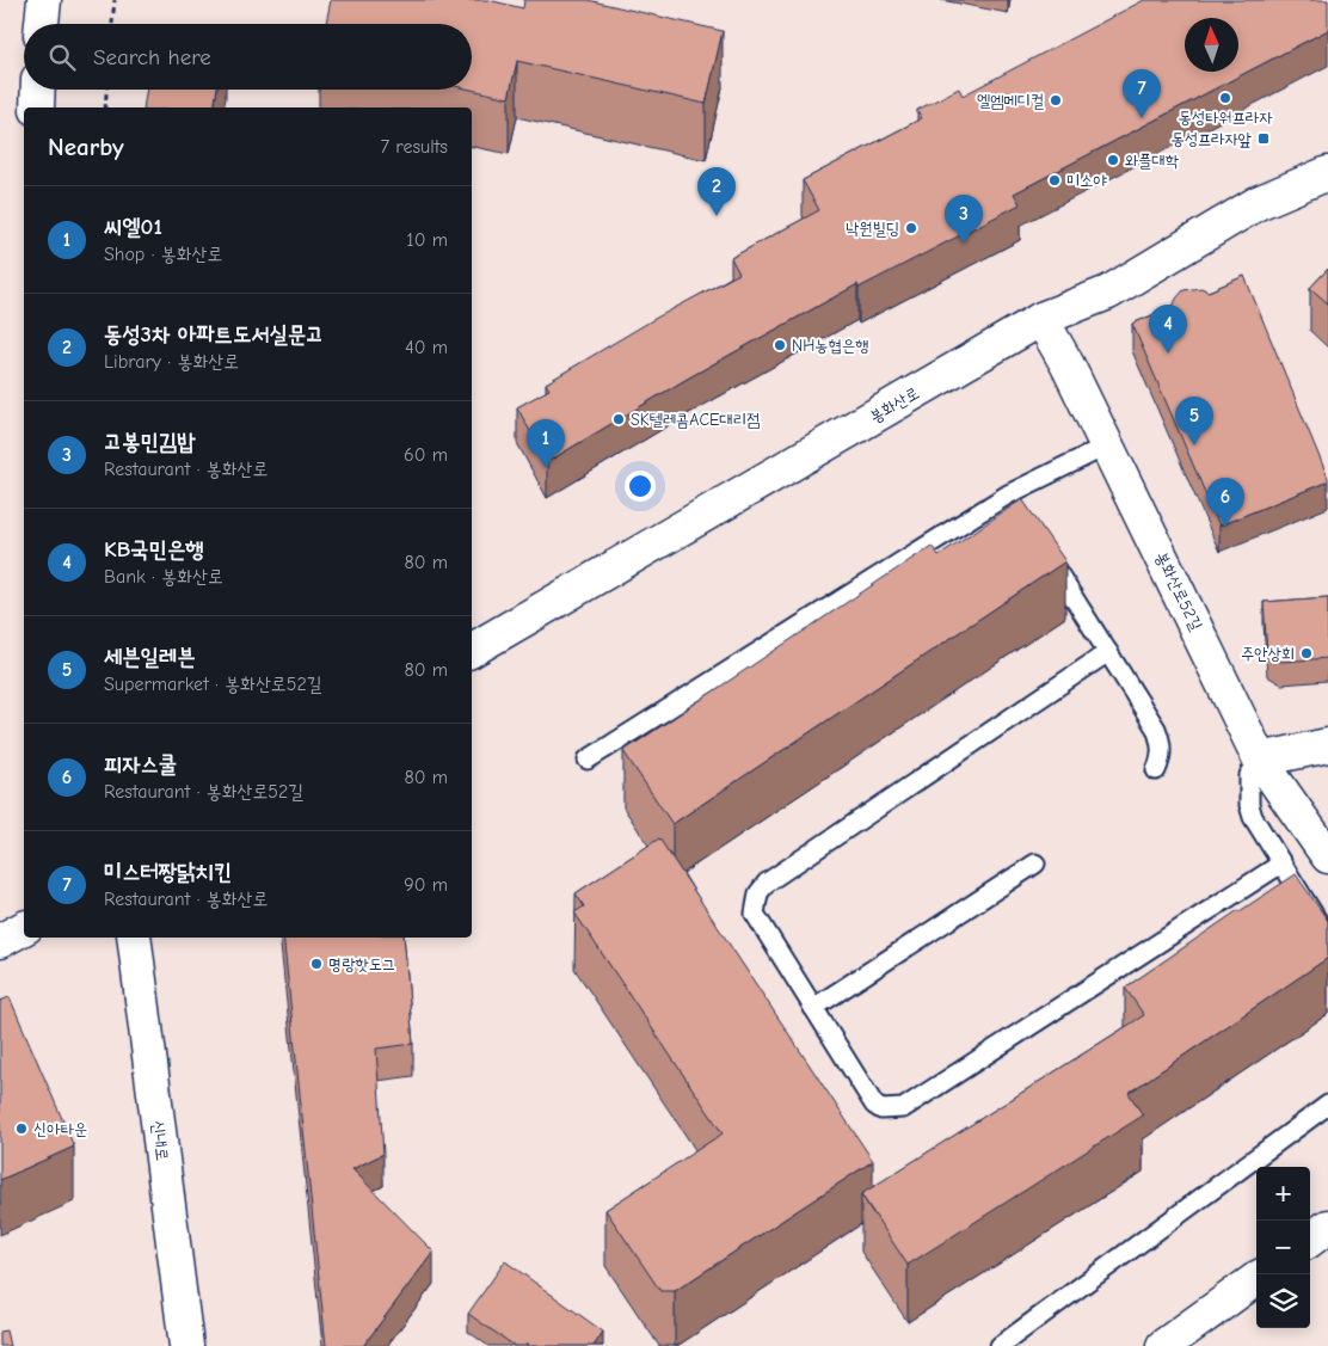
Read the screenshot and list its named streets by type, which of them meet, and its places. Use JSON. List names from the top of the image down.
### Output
{
  "streets": {
    "main road": ["봉화산로", "봉화산로52길", "신내로"]
  },
  "crossings": [
    ["봉화산로", "봉화산로52길"]
  ],
  "places": {
    "other": [
      "동성타워프라자",
      "엘엠메디컬",
      "와플대학",
      "미소야",
      "낙원빌딩",
      "NH농협은행",
      "SK텔레콤ACE대리점",
      "주안상회",
      "명랑핫도그",
      "신아타운"
    ],
    "transit": ["동성프라자앞"]
  },
  "north": "top",
  "page": {
    "search": "Search here",
    "pins": [
      "7",
      "2",
      "3",
      "4",
      "5",
      "1",
      "6"
    ],
    "heading": ["Nearby", "7 results"],
    "list": [
      {
        "mark": "1",
        "name": "씨엘01",
        "note": "Shop · 봉화산로",
        "value": "10 m"
      },
      {
        "mark": "2",
        "name": "동성3차 아파트도서실문고",
        "note": "Library · 봉화산로",
        "value": "40 m"
      },
      {
        "mark": "3",
        "name": "고봉민김밥",
        "note": "Restaurant · 봉화산로",
        "value": "60 m"
      },
      {
        "mark": "4",
        "name": "KB국민은행",
        "note": "Bank · 봉화산로",
        "value": "80 m"
      },
      {
        "mark": "5",
        "name": "세븐일레븐",
        "note": "Supermarket · 봉화산로52길",
        "value": "80 m"
      },
      {
        "mark": "6",
        "name": "피자스쿨",
        "note": "Restaurant · 봉화산로52길",
        "value": "80 m"
      },
      {
        "mark": "7",
        "name": "미스터짱닭치킨",
        "note": "Restaurant · 봉화산로",
        "value": "90 m"
      }
    ],
    "map_buttons": ["+", "−"]
  }
}
